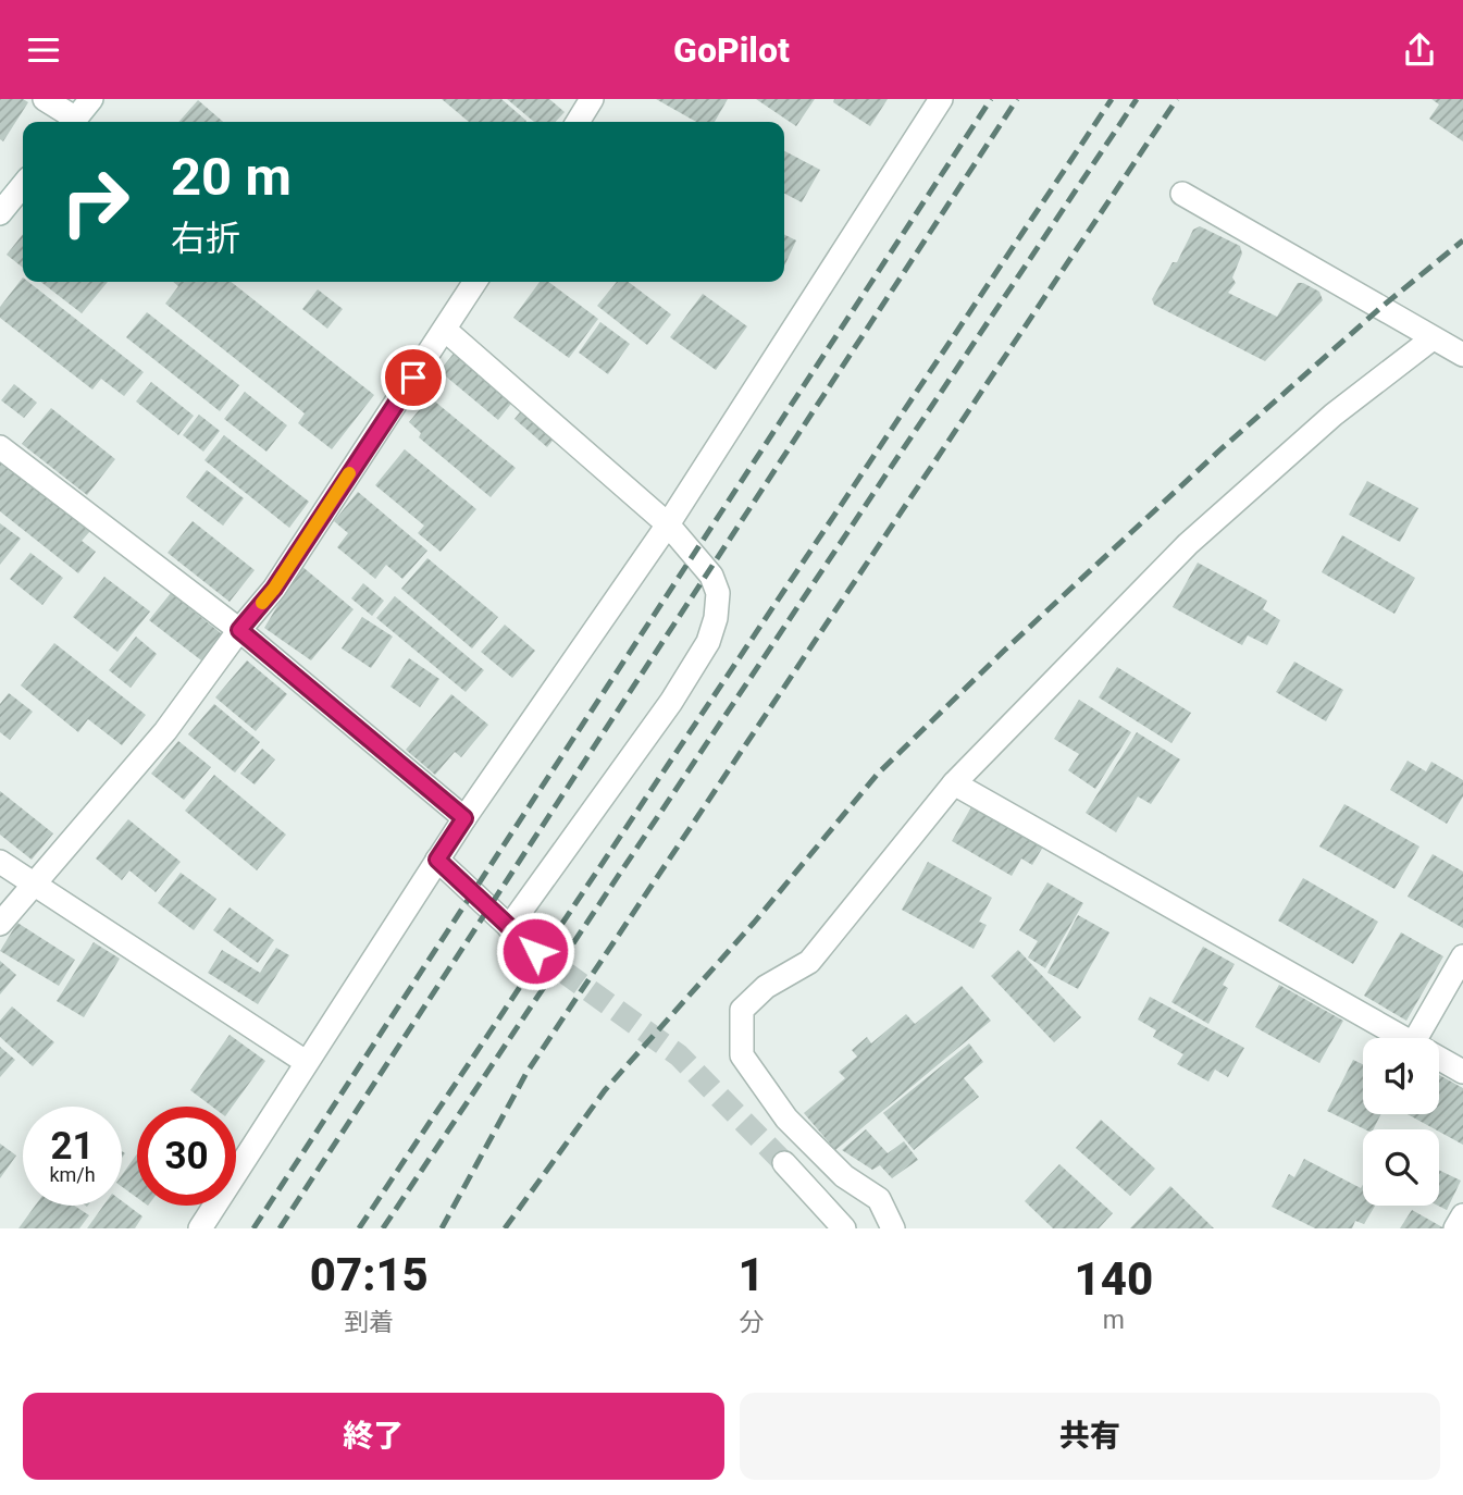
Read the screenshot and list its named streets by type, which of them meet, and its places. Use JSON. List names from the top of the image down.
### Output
{
  "page": {
    "header": "GoPilot",
    "turn": ["20 m", "右折"],
    "speed": "21 km/h",
    "limit": "30",
    "eta": [
      "07:15",
      "到着",
      "1",
      "分",
      "140",
      "m"
    ],
    "buttons": ["終了", "共有"]
  }
}
